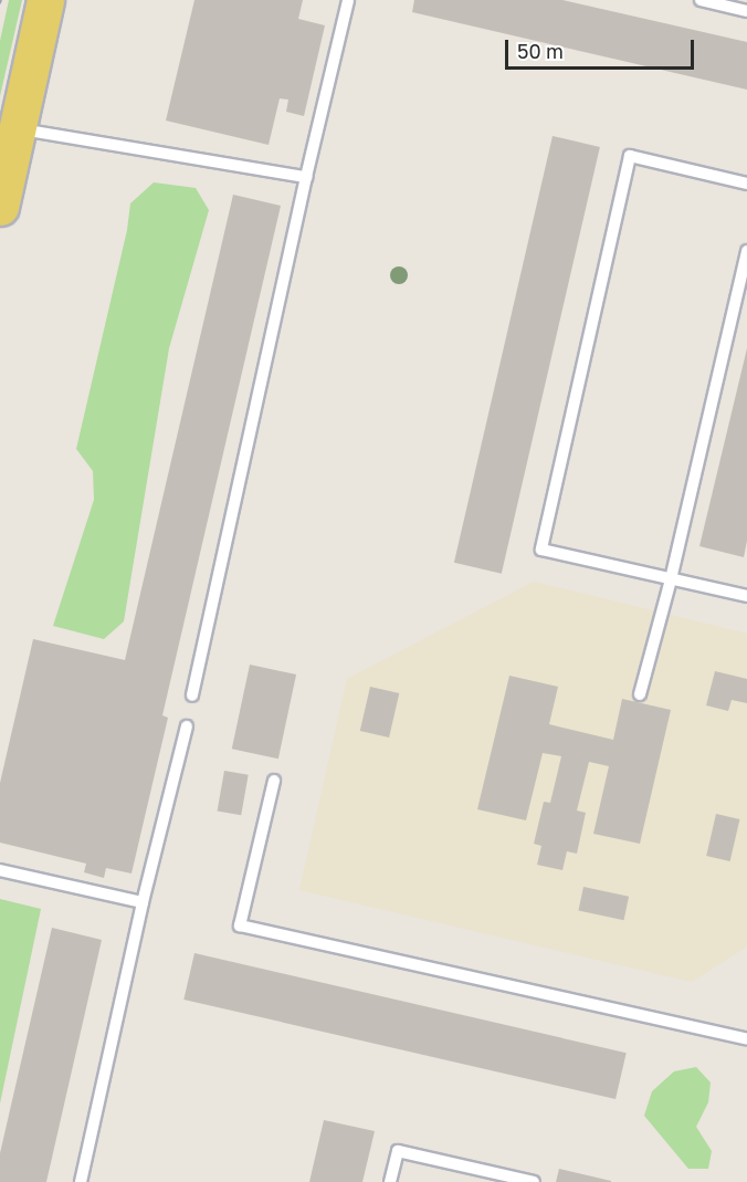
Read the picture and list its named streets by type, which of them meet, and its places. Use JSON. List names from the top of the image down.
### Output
{
  "scale_bar": "50 m"
}
